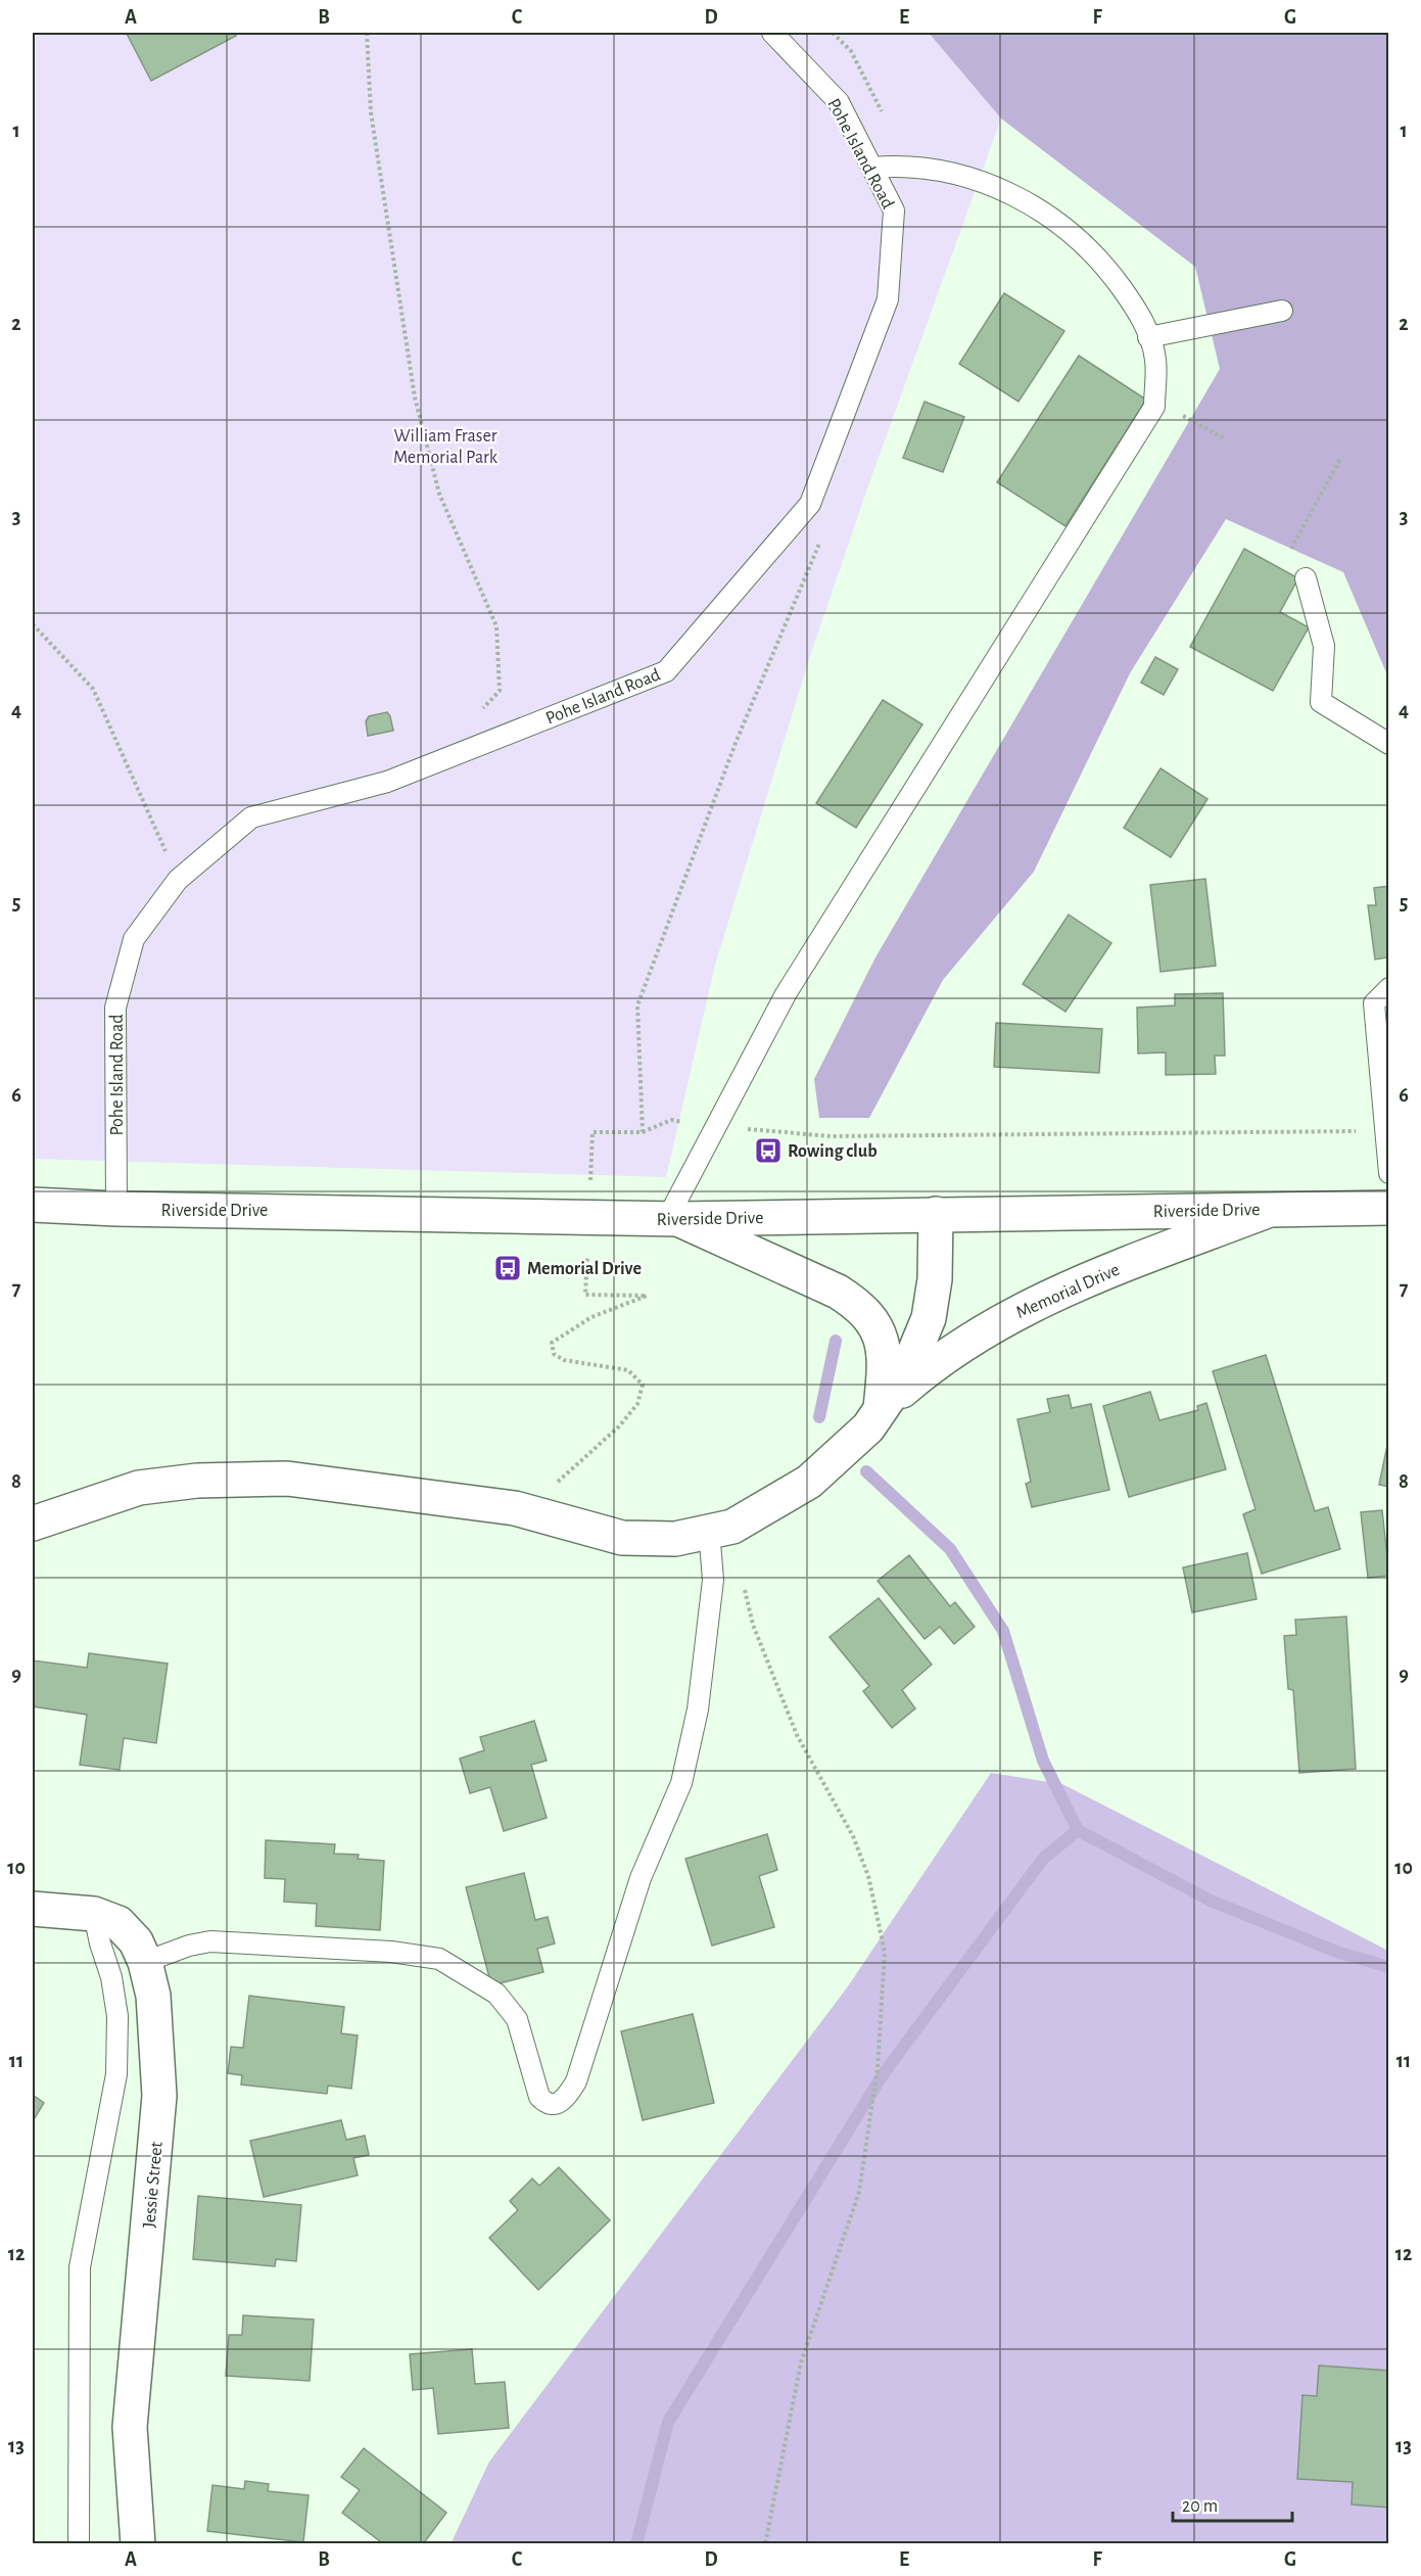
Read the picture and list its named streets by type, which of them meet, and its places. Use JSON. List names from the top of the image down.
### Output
{
  "streets": {
    "street": ["Riverside Drive", "Memorial Drive", "Jessie Street"],
    "lane": ["Pohe Island Road"]
  },
  "crossings": [
    ["Pohe Island Road", "Riverside Drive"],
    ["Riverside Drive", "Memorial Drive"]
  ],
  "parks": ["William Fraser Memorial Park"],
  "places": {
    "bus stop": ["Rowing club", "Memorial Drive"]
  },
  "scale_bar": "20 m",
  "grid": {
    "columns": [
      "A",
      "B",
      "C",
      "D",
      "E",
      "F",
      "G"
    ],
    "rows": [
      "1",
      "2",
      "3",
      "4",
      "5",
      "6",
      "7",
      "8",
      "9",
      "10",
      "11",
      "12",
      "13"
    ]
  }
}
